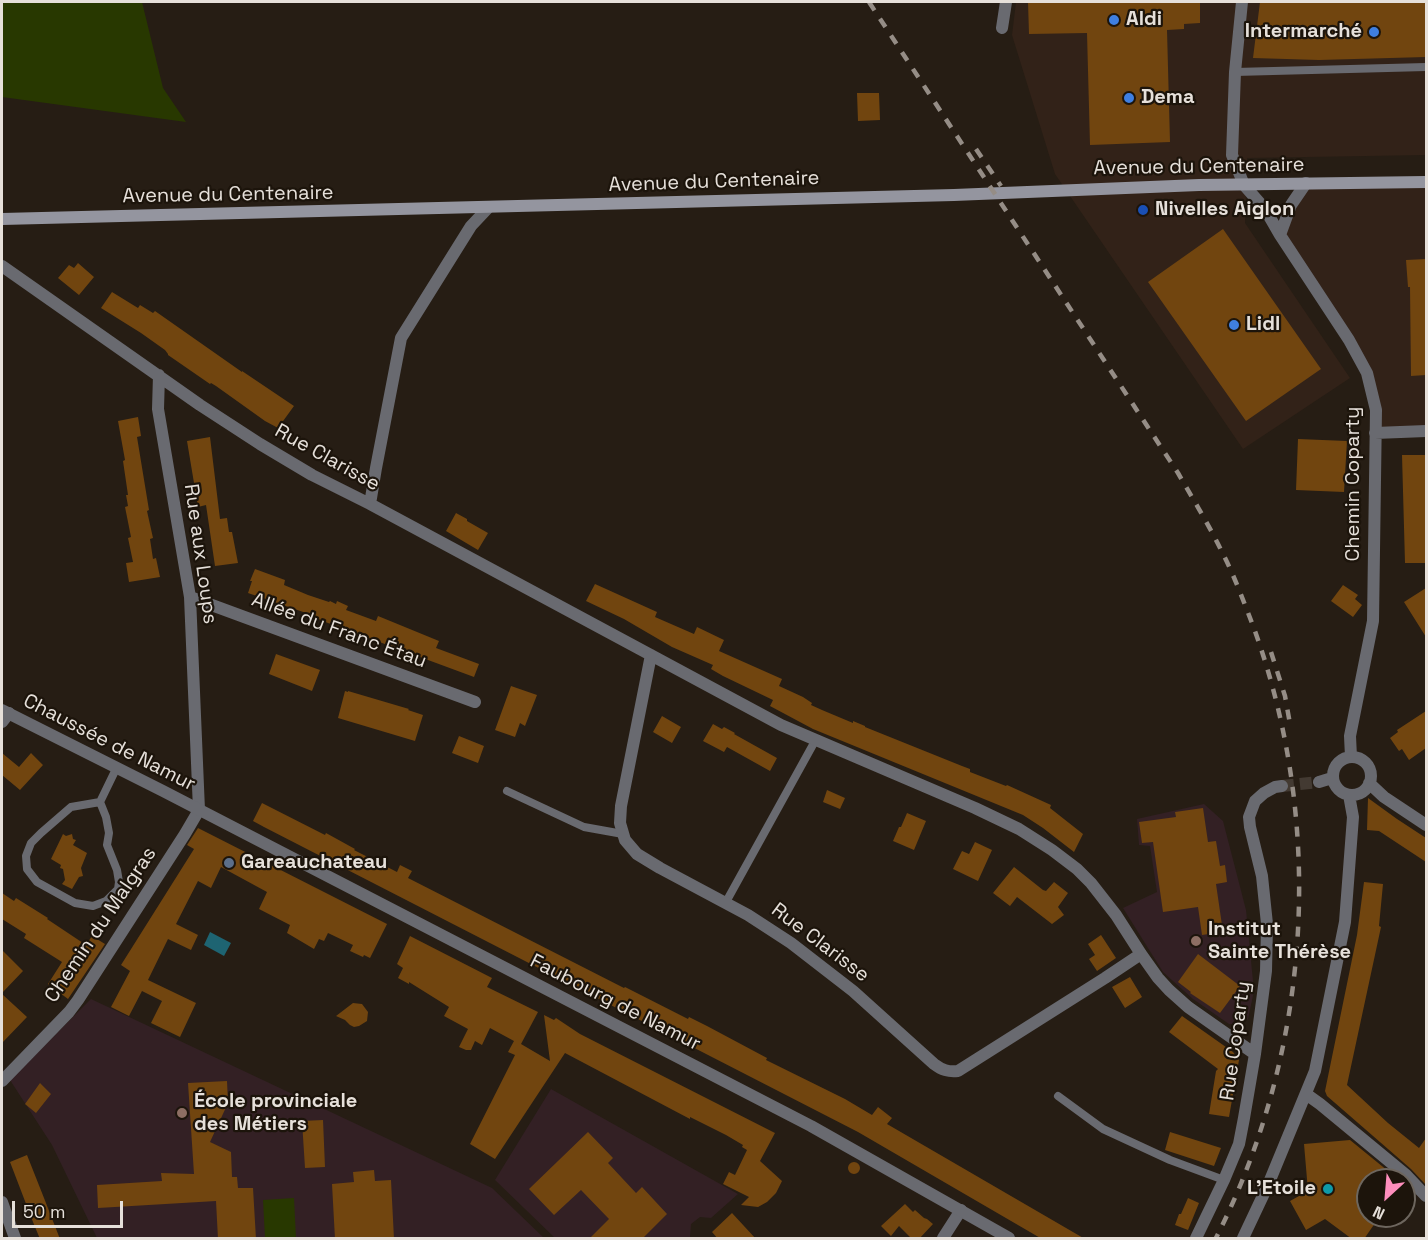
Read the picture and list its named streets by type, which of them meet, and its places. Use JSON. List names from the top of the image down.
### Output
{
  "streets": {
    "main road": ["Avenue du Centenaire"],
    "street": [
      "Rue Clarisse",
      "Chemin Coparty",
      "Rue aux Loups",
      "Allée du Franc Étau",
      "Chaussée de Namur",
      "Chemin du Malgras",
      "Faubourg de Namur",
      "Rue Coparty"
    ]
  },
  "crossings": [
    ["Avenue du Centenaire", "Chemin Coparty"],
    ["Rue Clarisse", "Rue aux Loups"],
    ["Rue Clarisse", "Rue Coparty"],
    ["Rue aux Loups", "Allée du Franc Étau"],
    ["Rue aux Loups", "Chaussée de Namur"],
    ["Rue aux Loups", "Chemin du Malgras"],
    ["Rue aux Loups", "Faubourg de Namur"],
    ["Chaussée de Namur", "Chemin du Malgras"],
    ["Chaussée de Namur", "Faubourg de Namur"],
    ["Chemin du Malgras", "Faubourg de Namur"]
  ],
  "places": [
    "Aldi",
    "Intermarché",
    "Dema",
    "Nivelles Aiglon",
    "Lidl",
    "Gareauchateau",
    "Institut Sainte Thérèse",
    "École provinciale des Métiers",
    "L'Etoile"
  ],
  "scale_bar": "50 m",
  "north": "bottom left"
}
